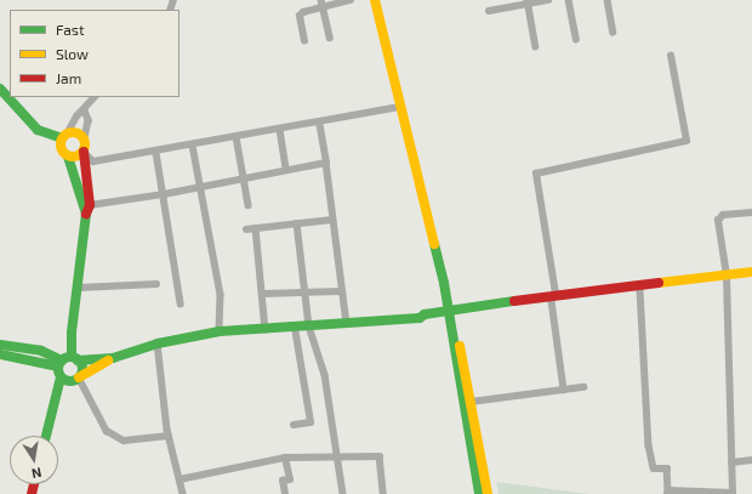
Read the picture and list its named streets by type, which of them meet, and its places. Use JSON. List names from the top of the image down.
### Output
{
  "legend": ["Fast", "Slow", "Jam"],
  "north": "bottom"
}
